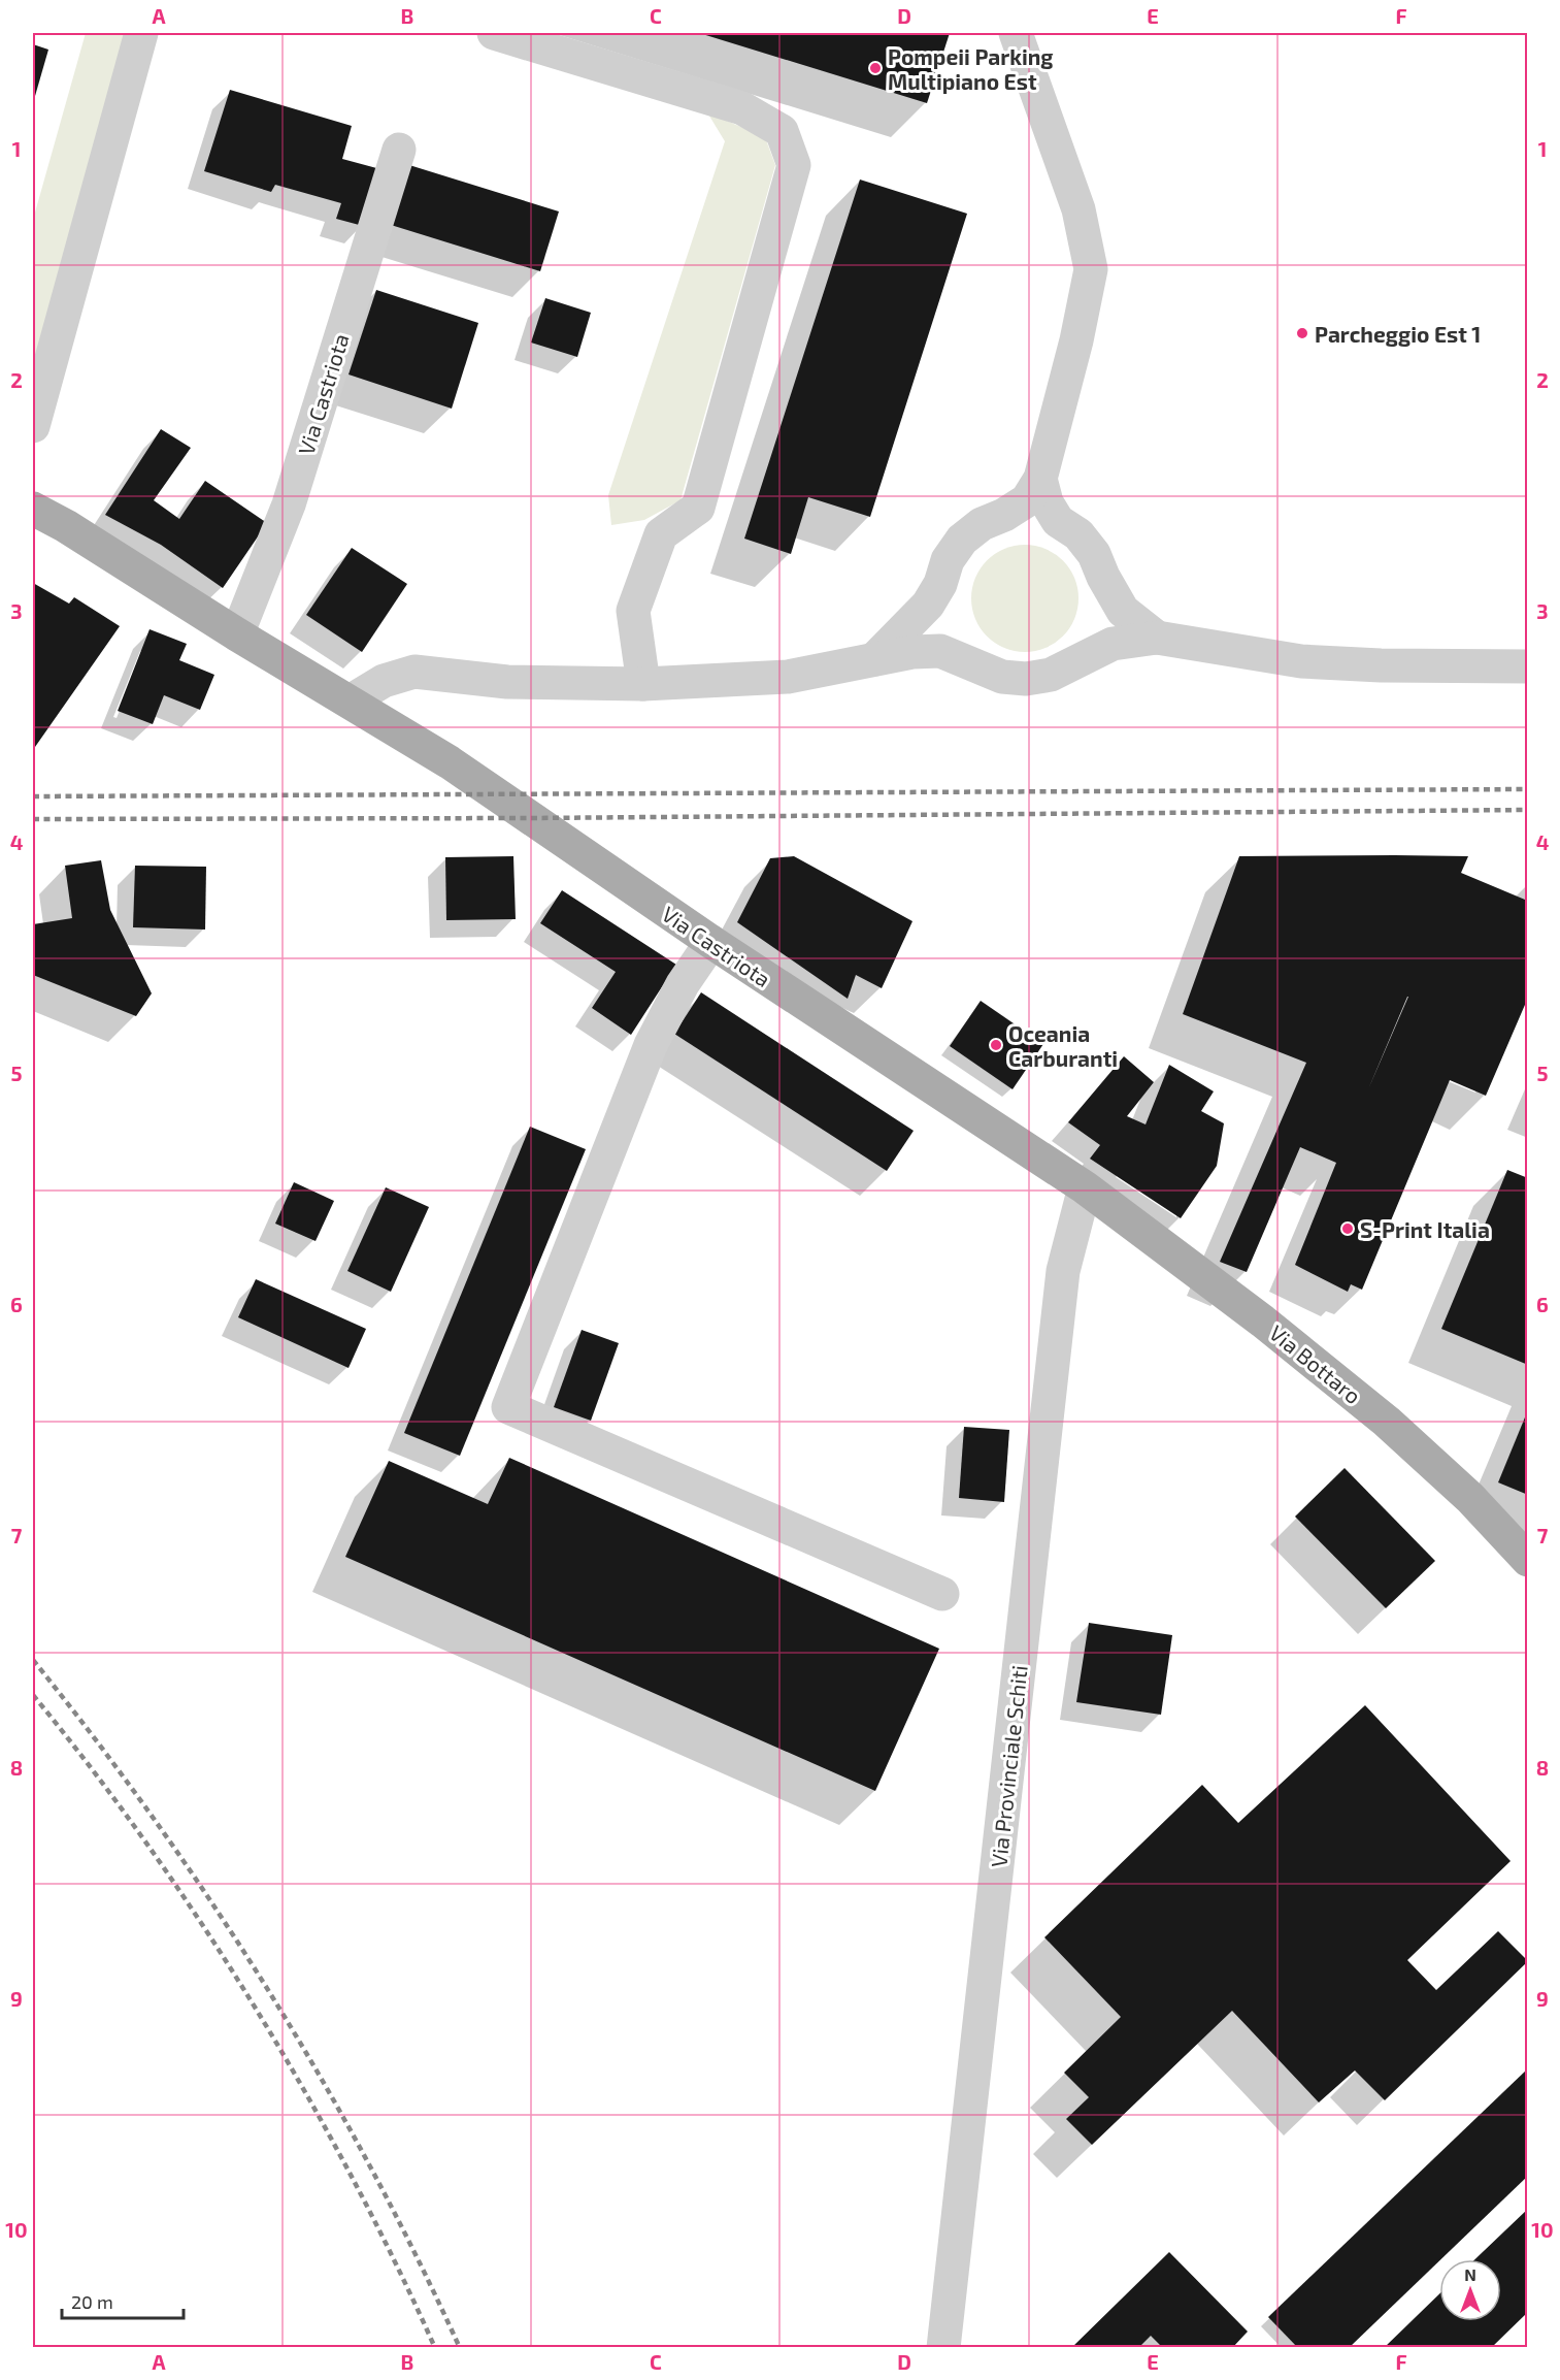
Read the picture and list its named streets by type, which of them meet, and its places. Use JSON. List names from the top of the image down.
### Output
{
  "streets": {
    "main road": ["Via Castriota", "Via Bottaro"],
    "street": ["Via Provinciale Schiti"]
  },
  "crossings": [
    ["Via Castriota", "Via Bottaro"],
    ["Via Castriota", "Via Provinciale Schiti"],
    ["Via Bottaro", "Via Provinciale Schiti"]
  ],
  "places": [
    "Pompeii Parking Multipiano Est",
    "Parcheggio Est 1",
    "Oceania Carburanti",
    "S-Print Italia"
  ],
  "scale_bar": "20 m",
  "north": "top",
  "grid": {
    "columns": [
      "A",
      "B",
      "C",
      "D",
      "E",
      "F"
    ],
    "rows": [
      "1",
      "2",
      "3",
      "4",
      "5",
      "6",
      "7",
      "8",
      "9",
      "10"
    ]
  }
}
